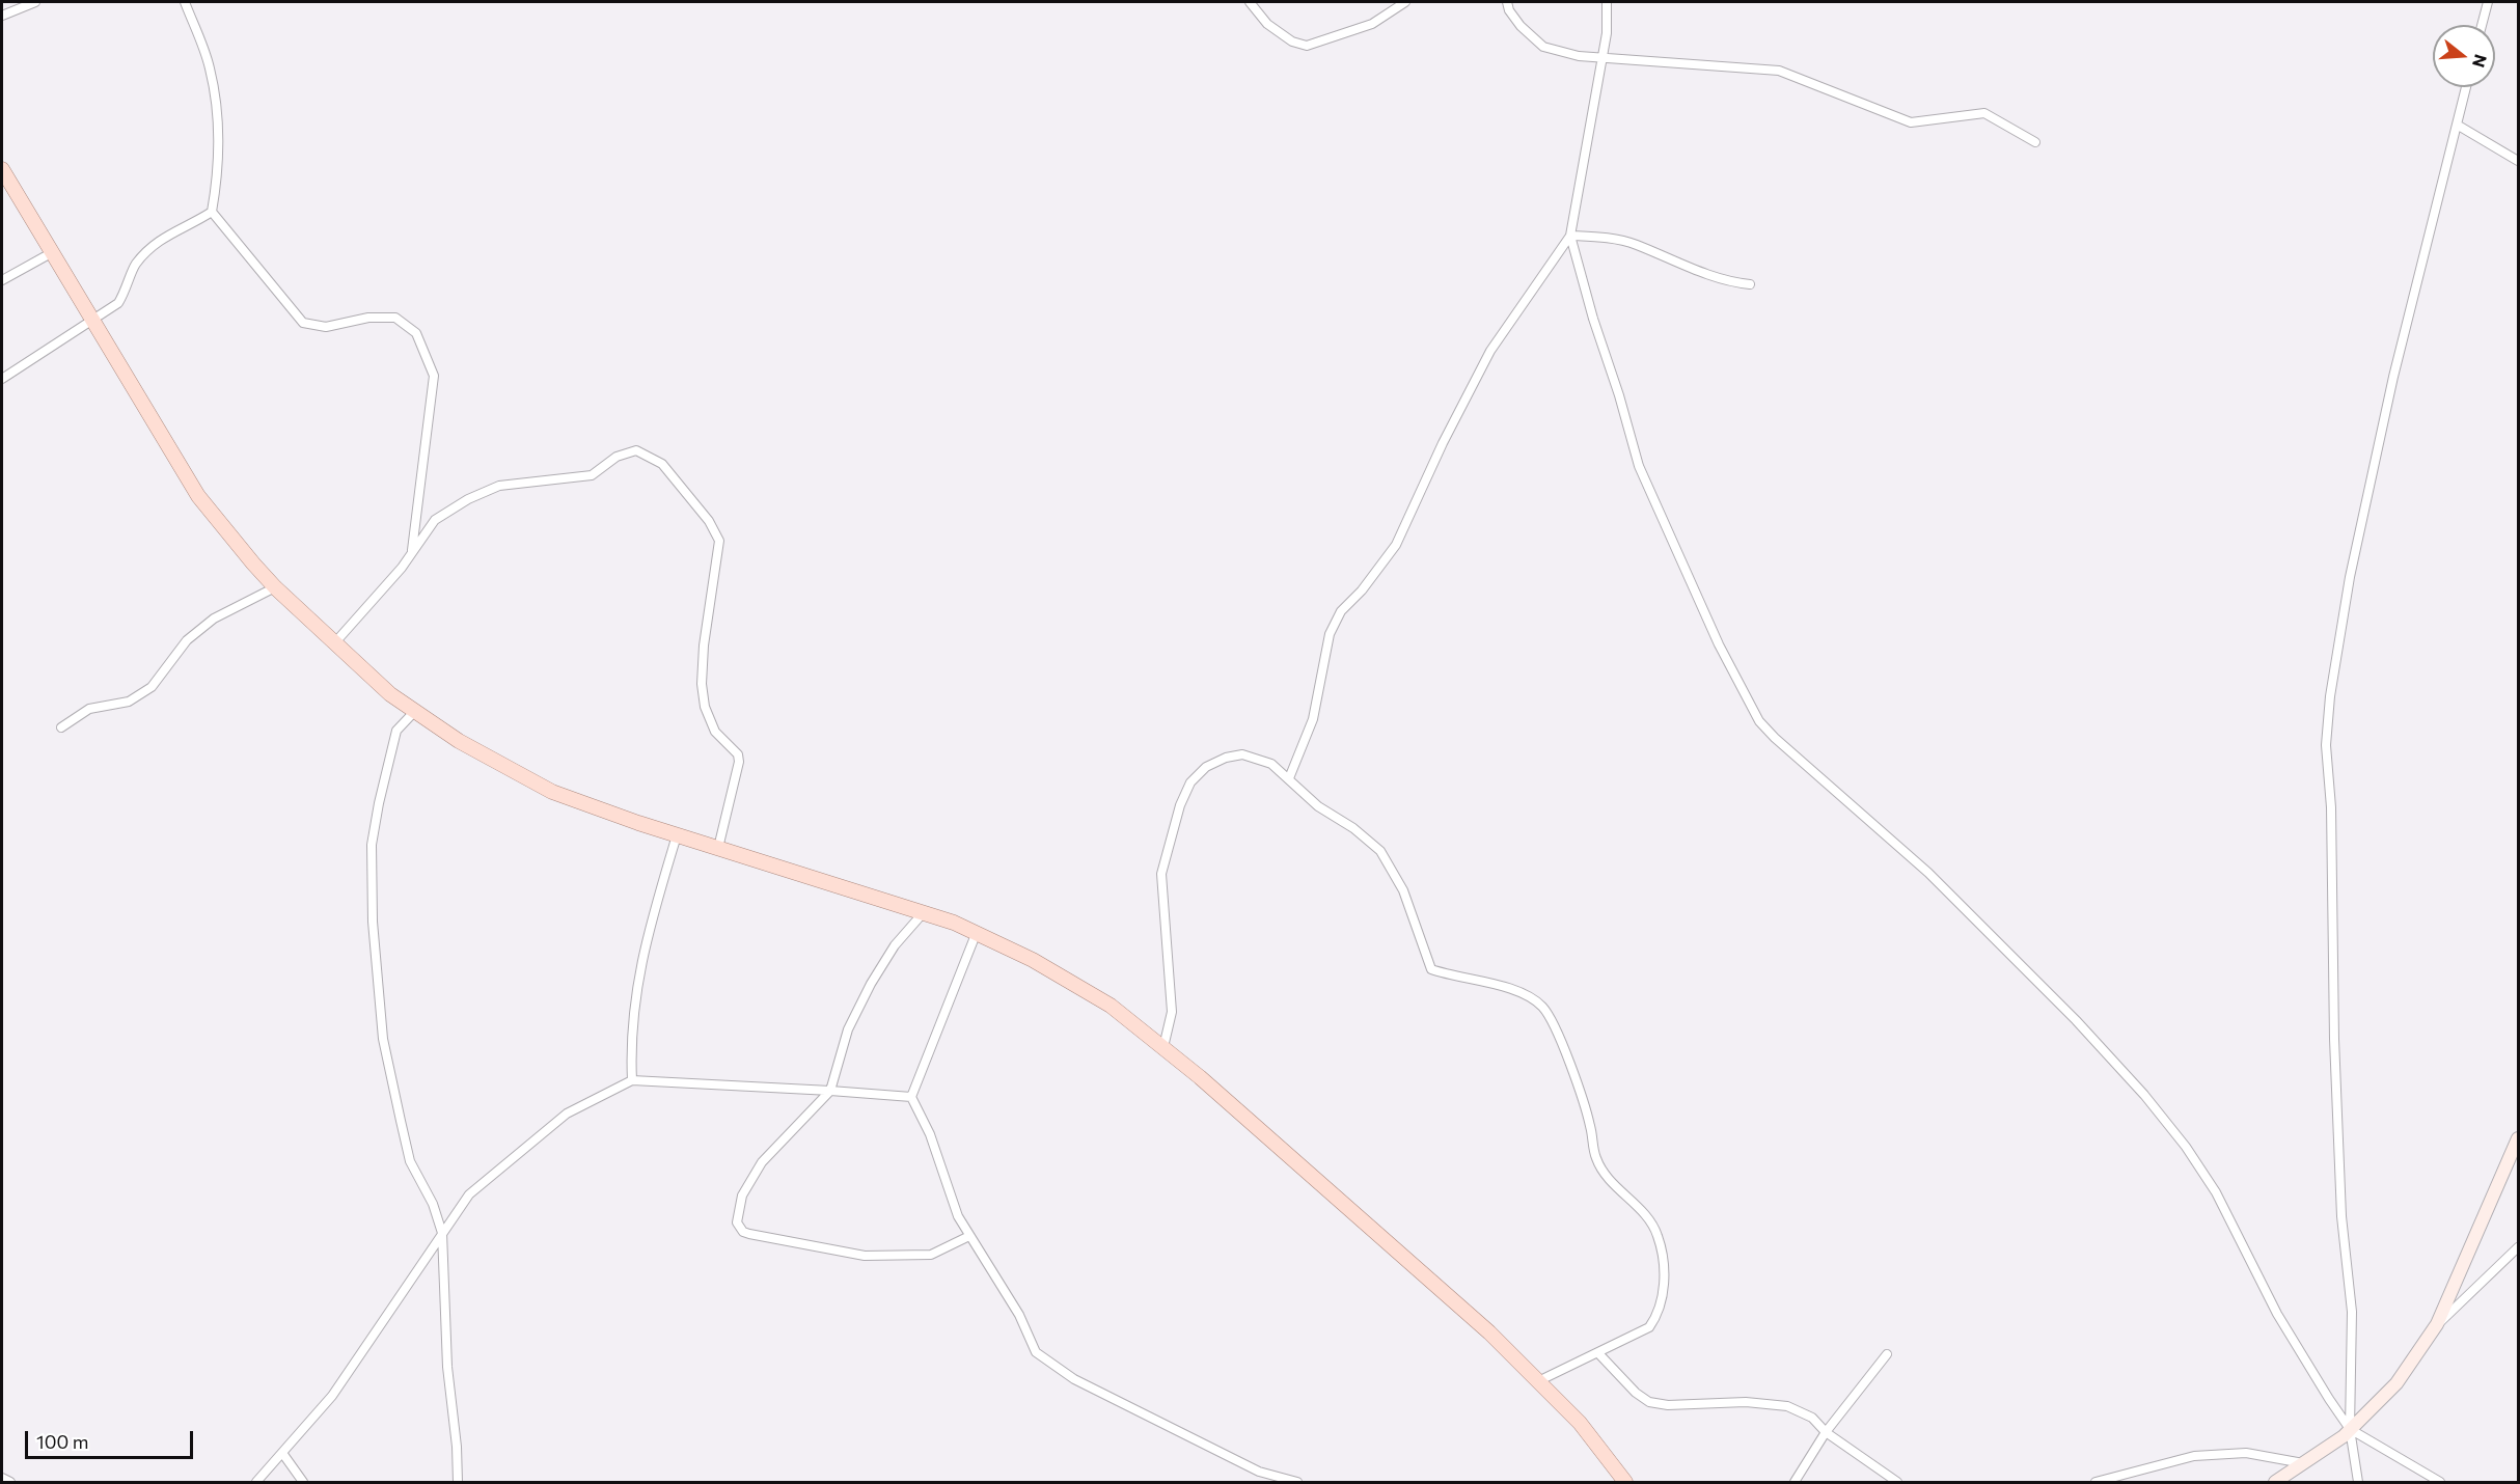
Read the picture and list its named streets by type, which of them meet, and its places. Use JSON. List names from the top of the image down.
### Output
{
  "scale_bar": "100 m",
  "north": "right"
}
